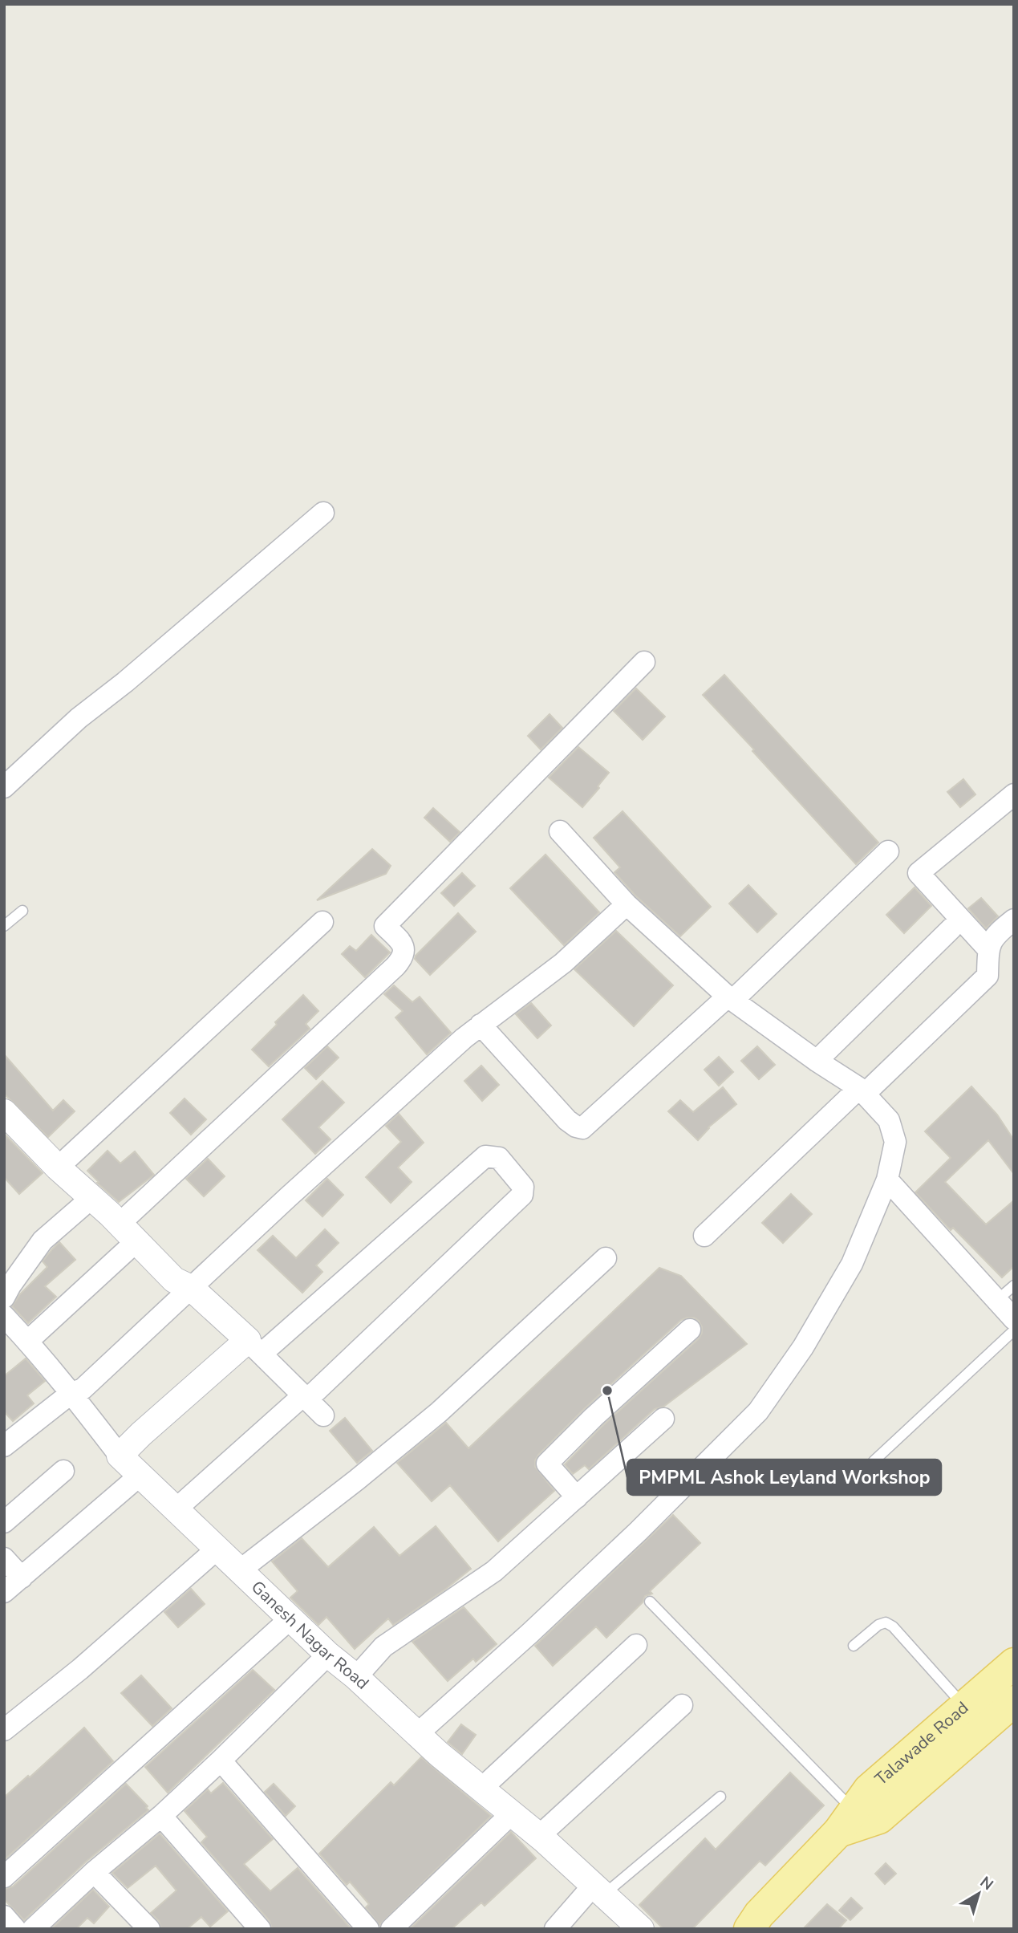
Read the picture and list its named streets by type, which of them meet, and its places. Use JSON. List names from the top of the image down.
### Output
{
  "streets": {
    "main road": ["Talawade Road"],
    "street": ["Ganesh Nagar Road"]
  },
  "places": ["PMPML Ashok Leyland Workshop"],
  "north": "top right"
}
